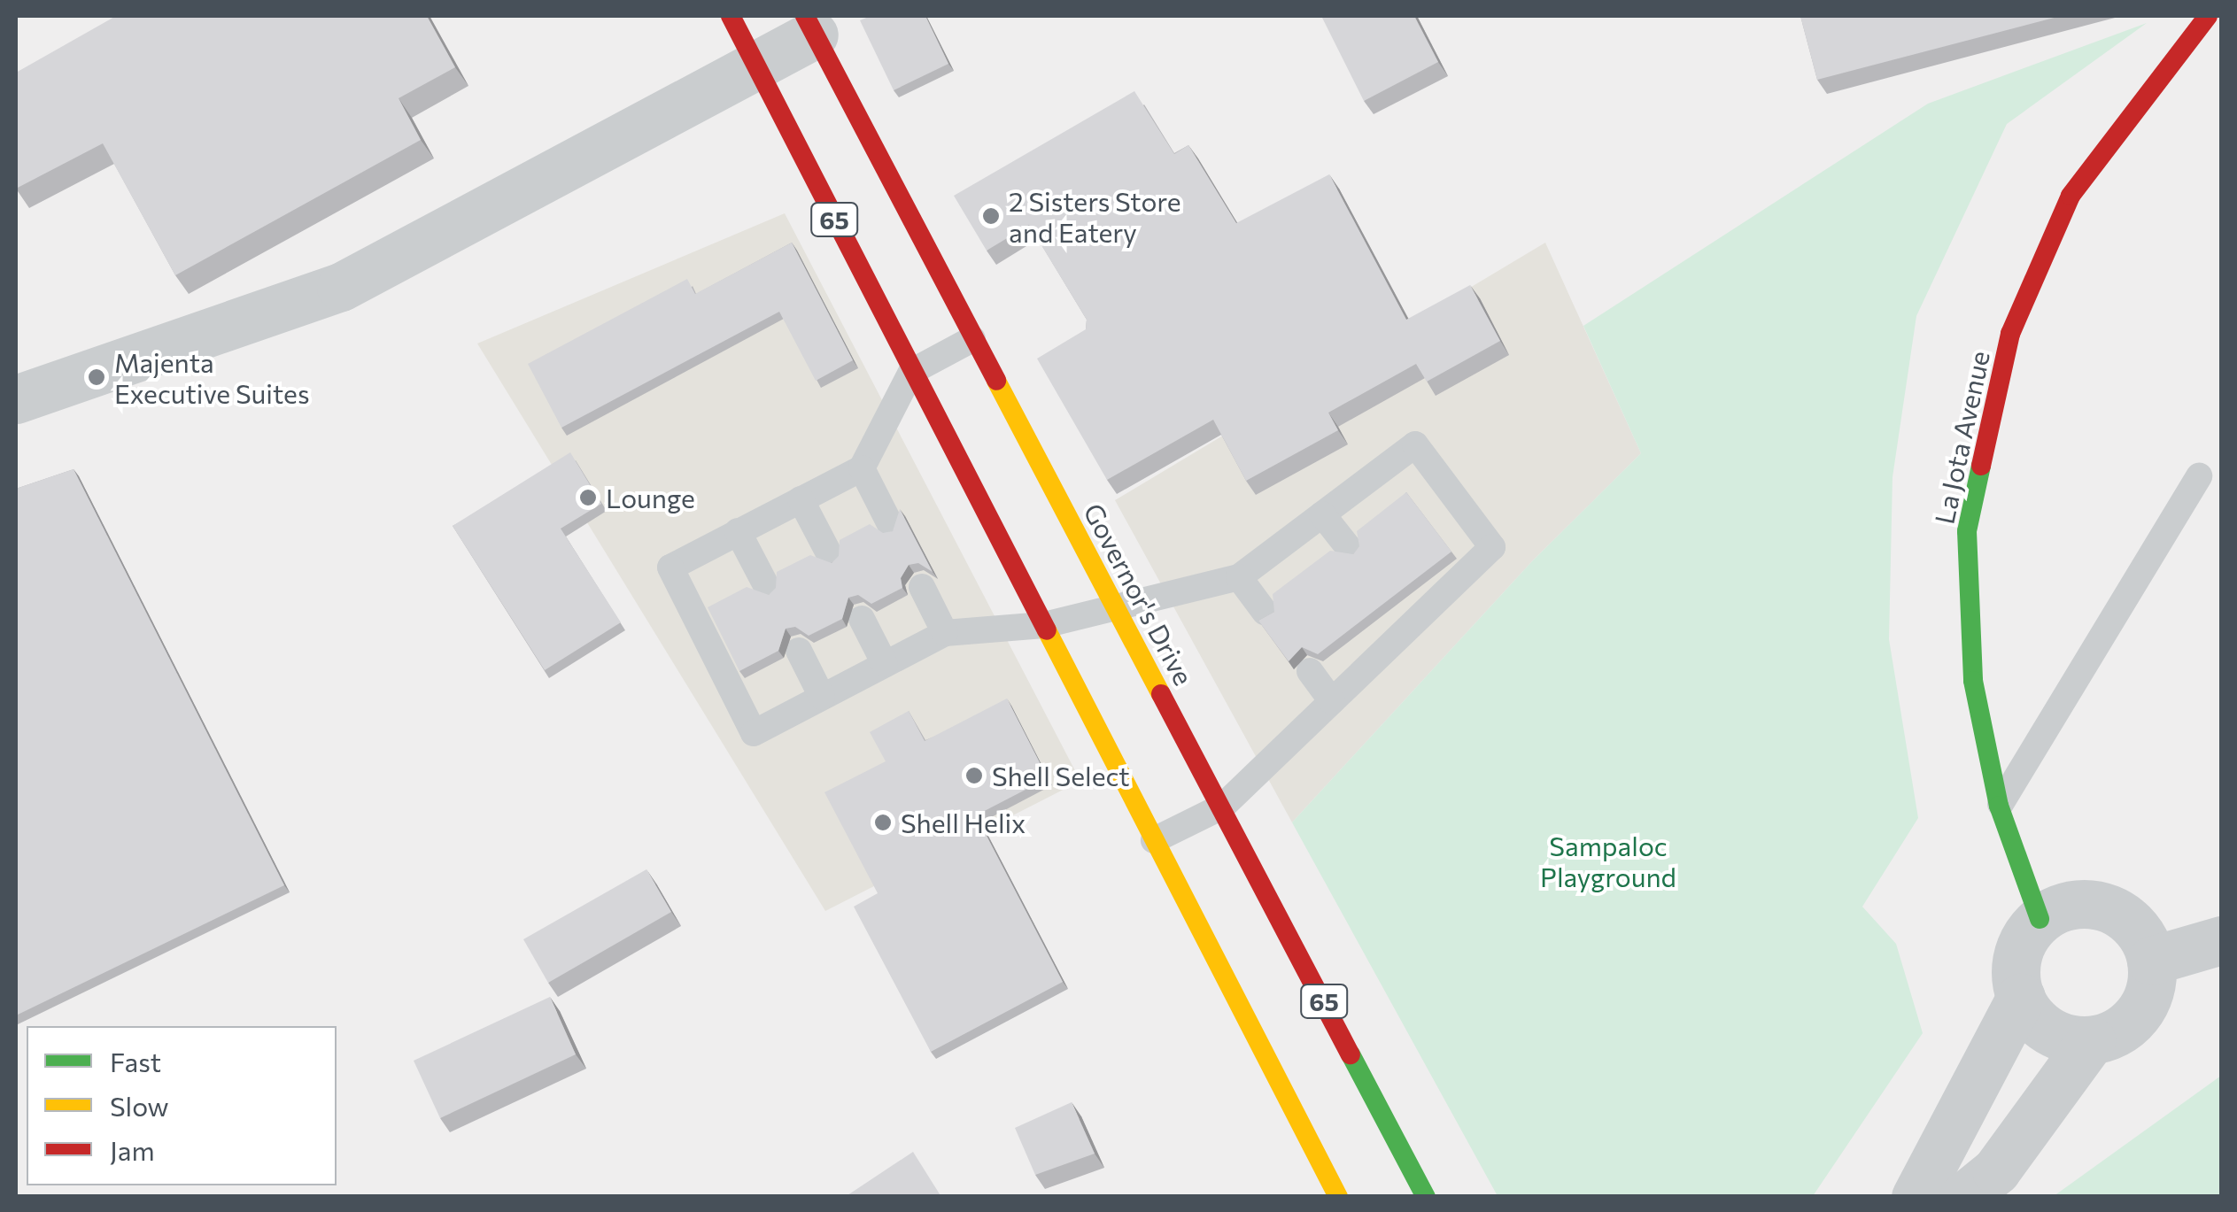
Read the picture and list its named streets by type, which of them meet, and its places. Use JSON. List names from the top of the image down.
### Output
{
  "streets": {
    "main road": ["65", "La Jota Avenue", "Governor's Drive"]
  },
  "parks": ["Sampaloc Playground"],
  "places": [
    "2 Sisters Store and Eatery",
    "Majenta Executive Suites",
    "Lounge",
    "Shell Select",
    "Shell Helix"
  ],
  "legend": ["Fast", "Slow", "Jam"]
}
